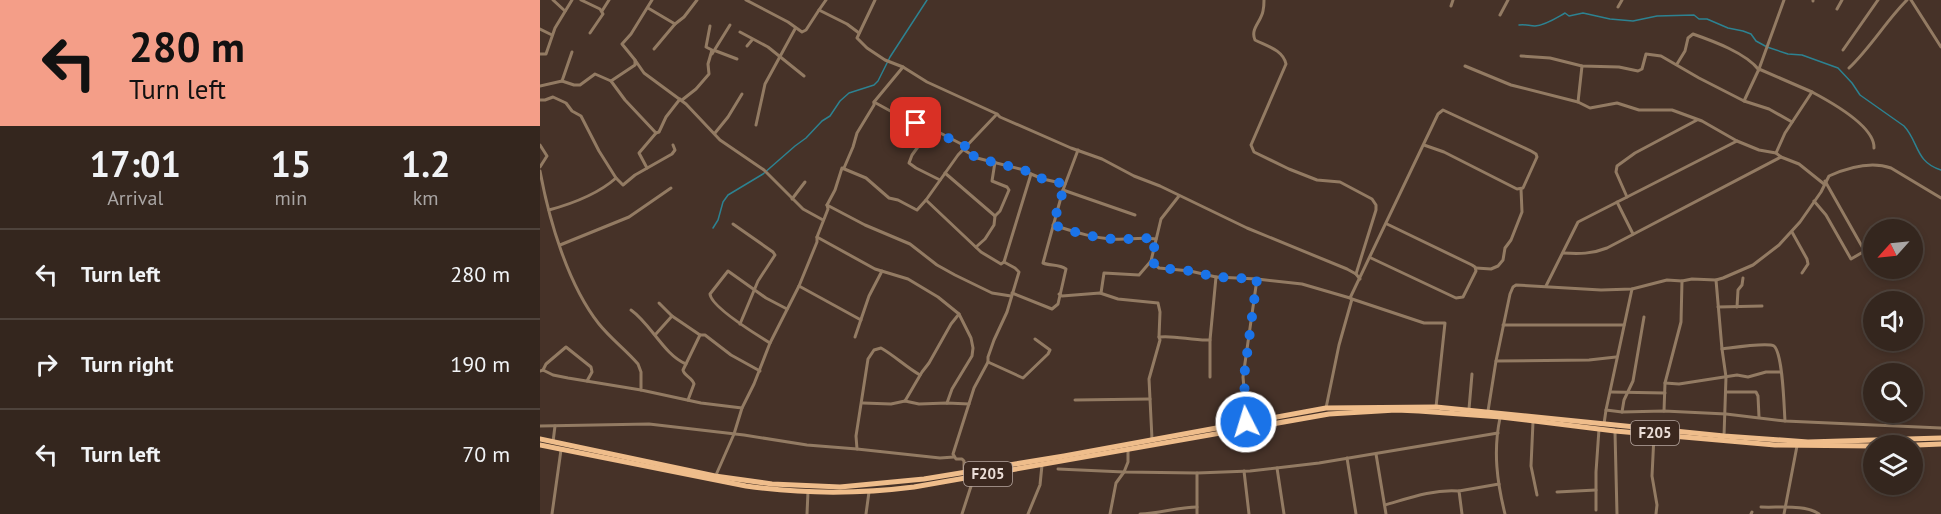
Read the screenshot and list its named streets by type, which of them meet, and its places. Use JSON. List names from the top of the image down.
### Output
{
  "streets": {
    "main road": ["F205"]
  },
  "north": "bottom left",
  "page": {
    "turn": ["280 m", "Turn left"],
    "eta": [
      "17:01",
      "Arrival",
      "15",
      "min",
      "1.2",
      "km"
    ],
    "list": [
      {
        "name": "Turn left",
        "value": "280 m"
      },
      {
        "name": "Turn right",
        "value": "190 m"
      },
      {
        "name": "Turn left",
        "value": "70 m"
      }
    ]
  }
}
